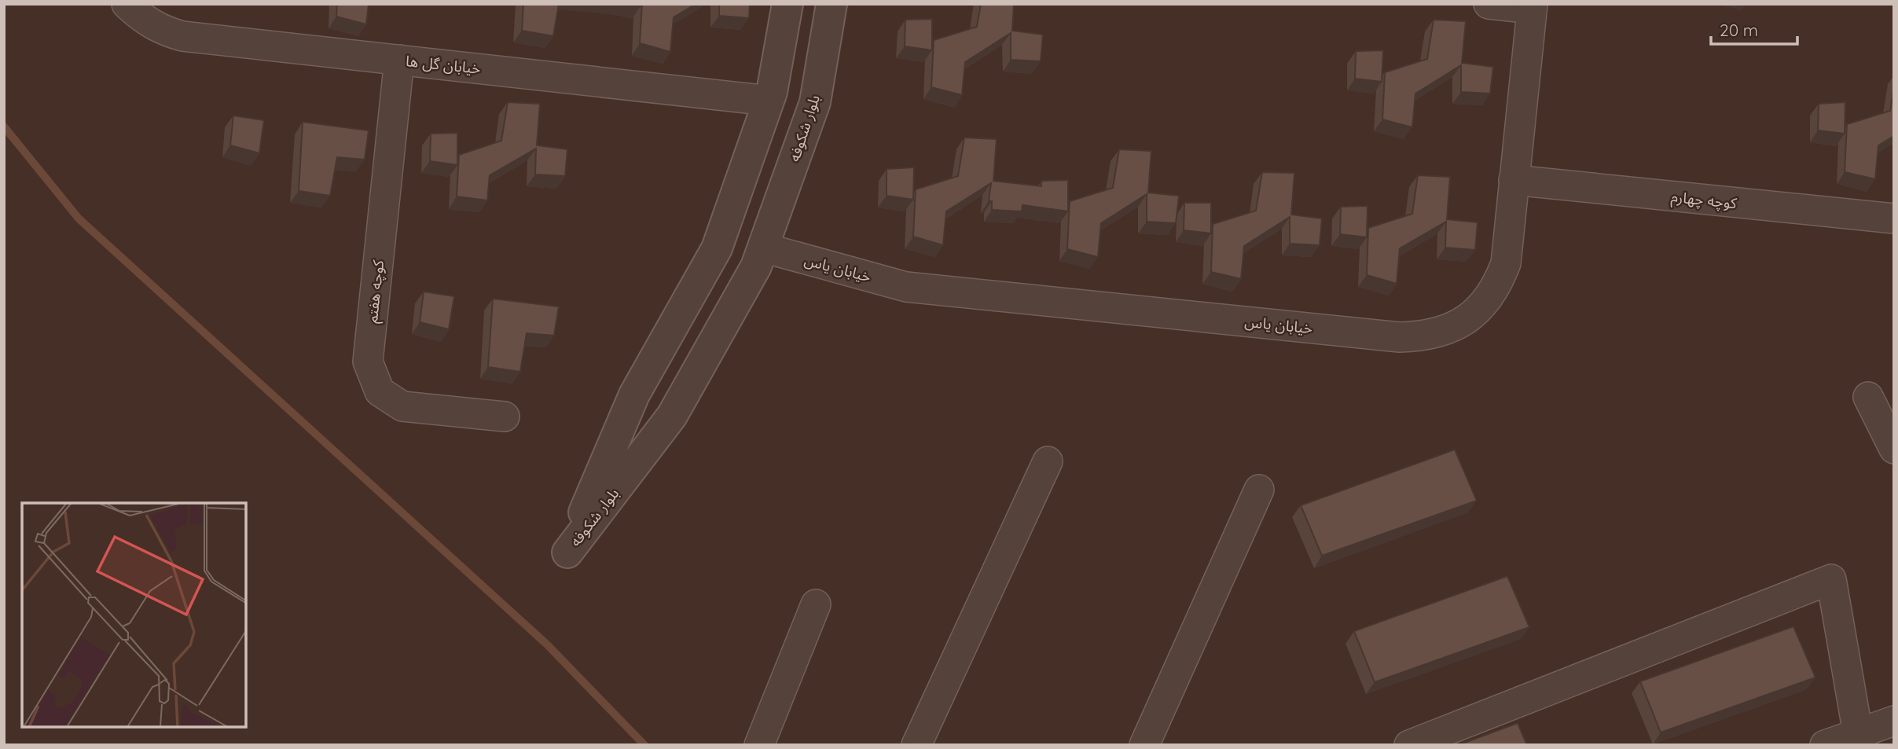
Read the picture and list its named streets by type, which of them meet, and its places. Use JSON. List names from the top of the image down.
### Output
{
  "streets": {
    "street": [
      "خیابان گل ها",
      "بلوار شکوفه",
      "کوچه چهارم",
      "خیابان یاس",
      "کوچه هفتم"
    ]
  },
  "crossings": [
    ["خیابان گل ها", "بلوار شکوفه"],
    ["خیابان گل ها", "کوچه هفتم"],
    ["بلوار شکوفه", "خیابان یاس"],
    ["کوچه چهارم", "خیابان یاس"]
  ],
  "scale_bar": "20 m"
}
